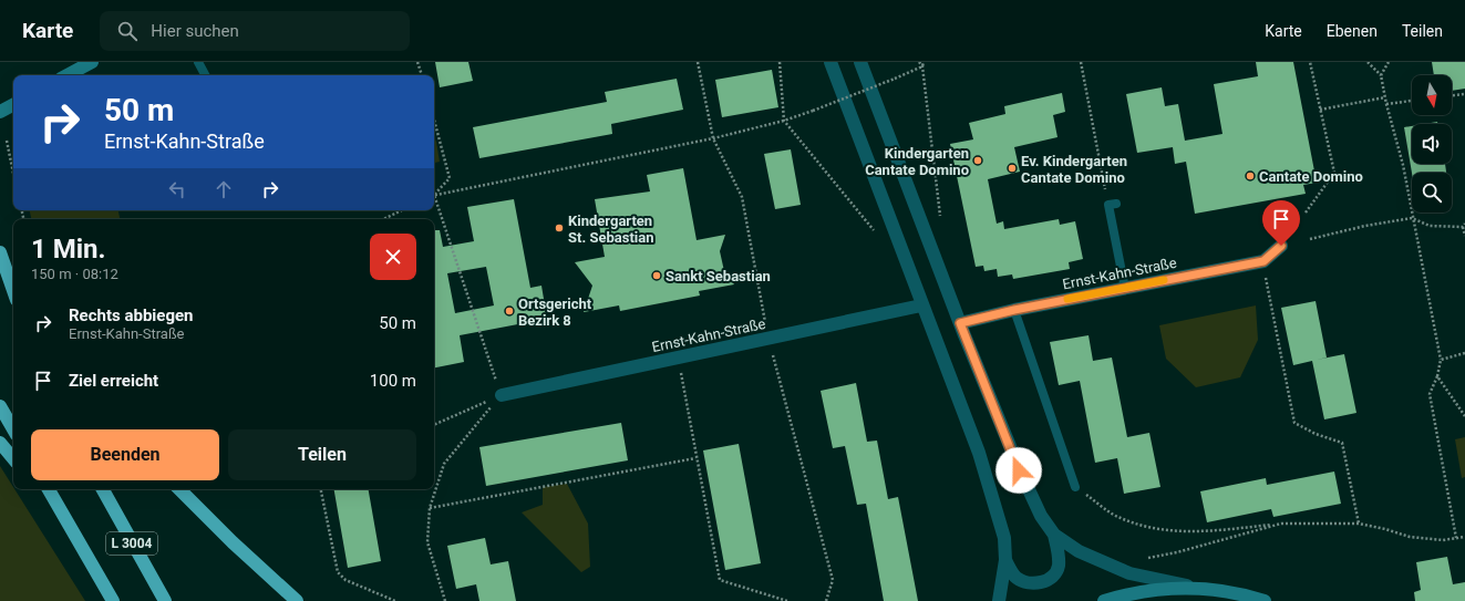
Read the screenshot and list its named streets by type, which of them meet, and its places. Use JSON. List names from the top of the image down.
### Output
{
  "streets": {
    "highway": ["L 3004"],
    "street": ["Ernst-Kahn-Straße"]
  },
  "places": [
    "Kindergarten Cantate Domino",
    "Ev. Kindergarten Cantate Domino",
    "Cantate Domino",
    "Kindergarten St. Sebastian",
    "Sankt Sebastian",
    "Ortsgericht Bezirk 8"
  ],
  "north": "bottom",
  "page": {
    "header": "Karte",
    "search": "Hier suchen",
    "nav": ["Karte", "Ebenen", "Teilen"],
    "turn": ["50 m", "Ernst-Kahn-Straße"],
    "heading": ["1 Min.", "150 m · 08:12"],
    "list": [
      {
        "name": "Rechts abbiegen",
        "note": "Ernst-Kahn-Straße",
        "value": "50 m"
      },
      {
        "name": "Ziel erreicht",
        "value": "100 m"
      }
    ],
    "buttons": ["Beenden", "Teilen"]
  }
}
